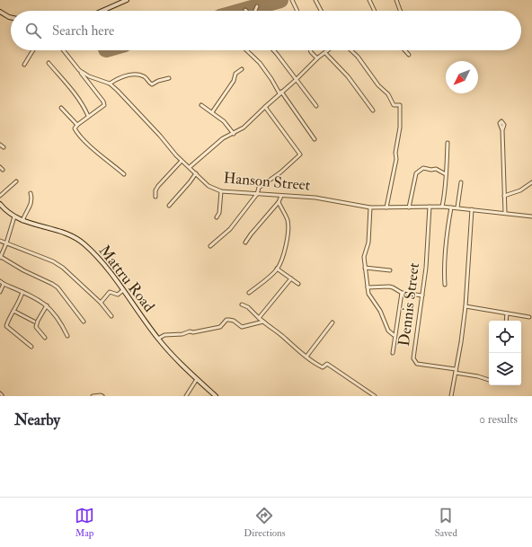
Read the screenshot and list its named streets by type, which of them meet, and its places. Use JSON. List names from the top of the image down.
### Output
{
  "streets": {
    "main road": ["Mattru Road"],
    "street": ["Hanson Street", "Dennis Street"]
  },
  "crossings": [
    ["Hanson Street", "Dennis Street"]
  ],
  "north": "bottom left",
  "page": {
    "search": "Search here",
    "heading": ["Nearby", "0 results"],
    "nav": ["Map", "Directions", "Saved"]
  }
}
